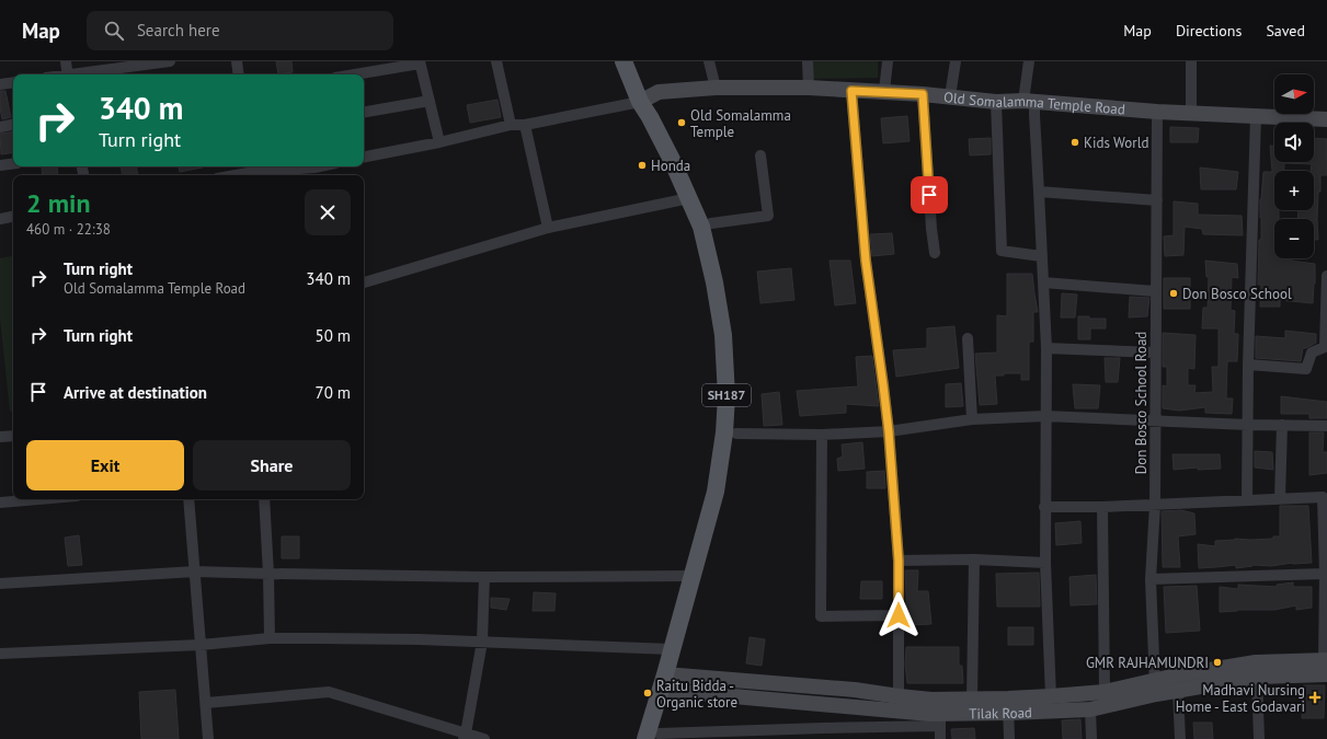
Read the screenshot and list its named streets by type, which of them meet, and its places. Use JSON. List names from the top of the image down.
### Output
{
  "streets": {
    "main road": ["SH187"],
    "street": ["Old Somalamma Temple Road", "Don Bosco School Road", "Tilak Road"]
  },
  "crossings": [
    ["Old Somalamma Temple Road", "SH187"],
    ["Old Somalamma Temple Road", "Don Bosco School Road"],
    ["SH187", "Tilak Road"],
    ["Don Bosco School Road", "Tilak Road"]
  ],
  "places": {
    "other": [
      "Old Somalamma Temple",
      "Kids World",
      "Honda",
      "Don Bosco School",
      "GMR RAJHAMUNDRI",
      "Raitu Bidda - Organic store"
    ],
    "health": ["Madhavi Nursing Home - East Godavari"]
  },
  "north": "right",
  "page": {
    "header": "Map",
    "search": "Search here",
    "nav": ["Map", "Directions", "Saved"],
    "map_buttons": ["+", "−"],
    "turn": ["340 m", "Turn right"],
    "heading": ["2 min", "460 m · 22:38"],
    "list": [
      {
        "name": "Turn right",
        "note": "Old Somalamma Temple Road",
        "value": "340 m"
      },
      {
        "name": "Turn right",
        "value": "50 m"
      },
      {
        "name": "Arrive at destination",
        "value": "70 m"
      }
    ],
    "buttons": ["Exit", "Share"]
  }
}
